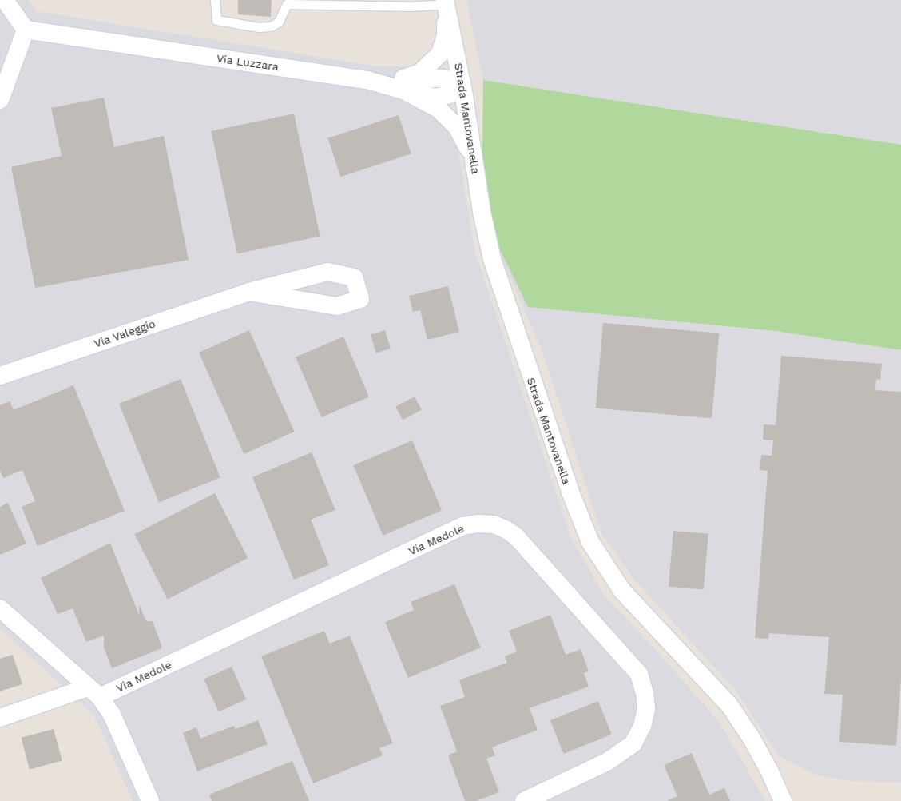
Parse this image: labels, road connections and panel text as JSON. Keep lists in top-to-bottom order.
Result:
{
  "streets": {
    "street": [
      "Via Luzzara",
      "Strada Mantovanella",
      "Via Valeggio",
      "Via Medole"
    ]
  },
  "crossings": [
    ["Via Luzzara", "Strada Mantovanella"]
  ]
}
